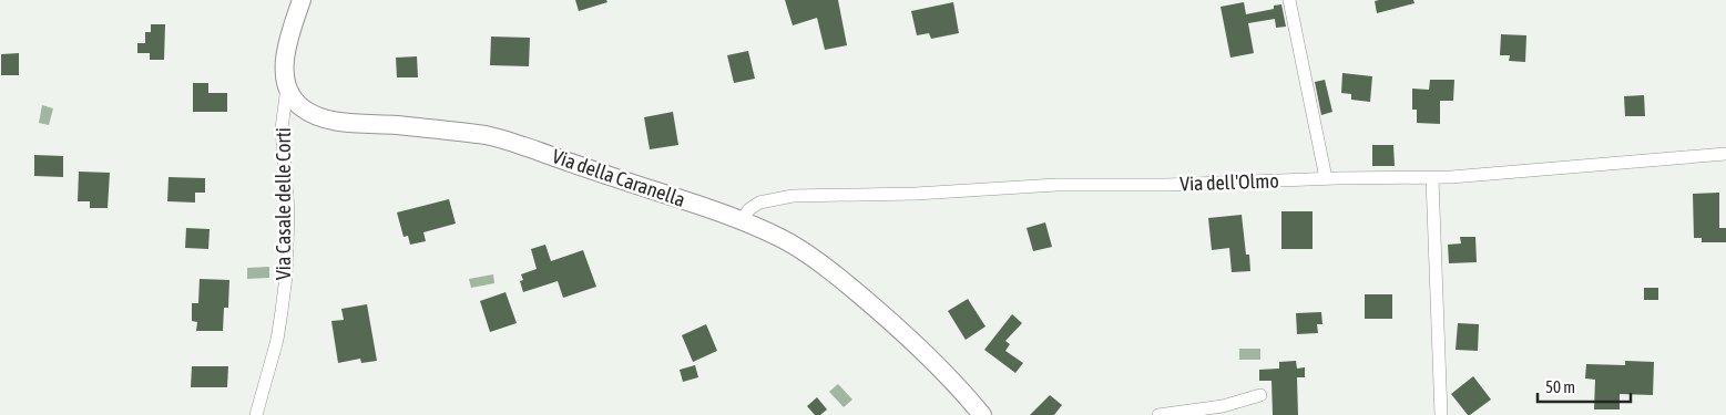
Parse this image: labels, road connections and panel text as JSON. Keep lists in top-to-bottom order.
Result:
{
  "streets": {
    "main road": ["Via della Caranella"],
    "street": ["Via dell'Olmo", "Via Casale delle Corti"]
  },
  "crossings": [
    ["Via della Caranella", "Via dell'Olmo"],
    ["Via della Caranella", "Via Casale delle Corti"]
  ],
  "scale_bar": "50 m"
}
